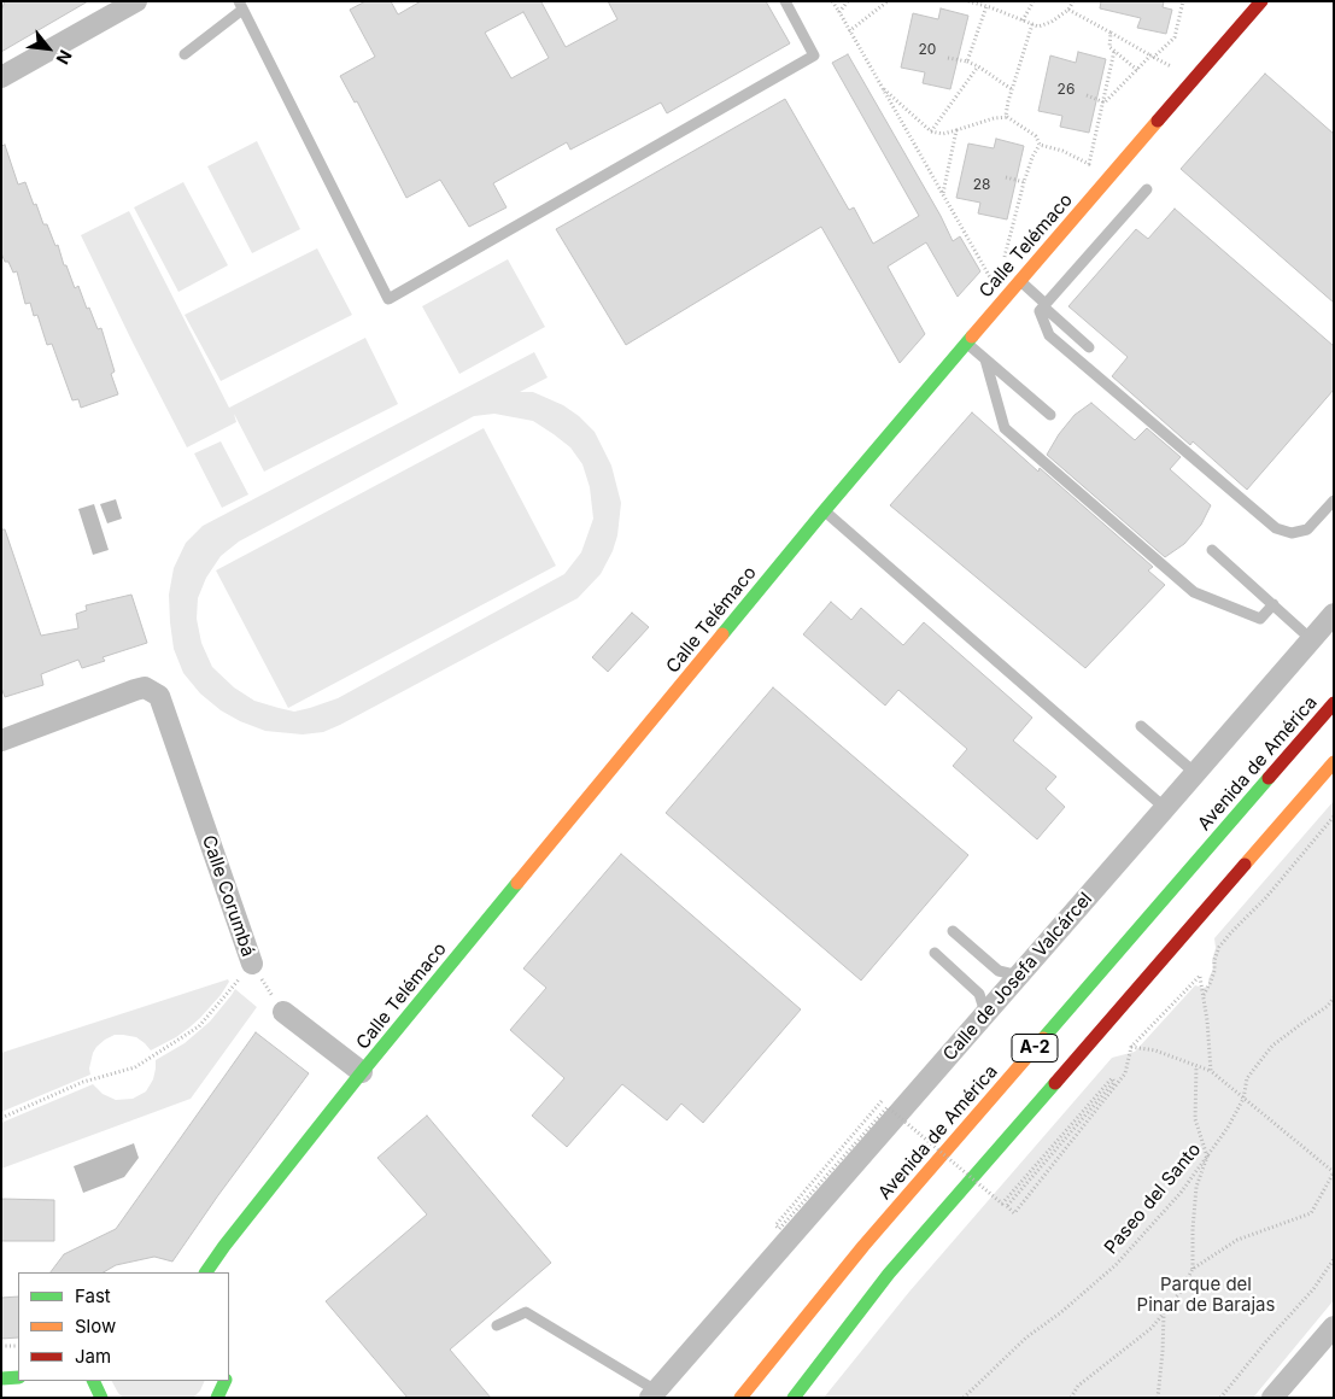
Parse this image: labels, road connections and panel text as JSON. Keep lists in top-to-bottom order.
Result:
{
  "streets": {
    "main road": ["Calle Telémaco", "Avenida de América", "A-2"],
    "street": ["Calle Corumbá", "Calle de Josefa Valcárcel"],
    "path": ["Paseo del Santo"]
  },
  "parks": ["Parque del Pinar de Barajas"],
  "house_numbers": ["20", "26", "28"],
  "legend": ["Fast", "Slow", "Jam"],
  "north": "bottom right"
}
